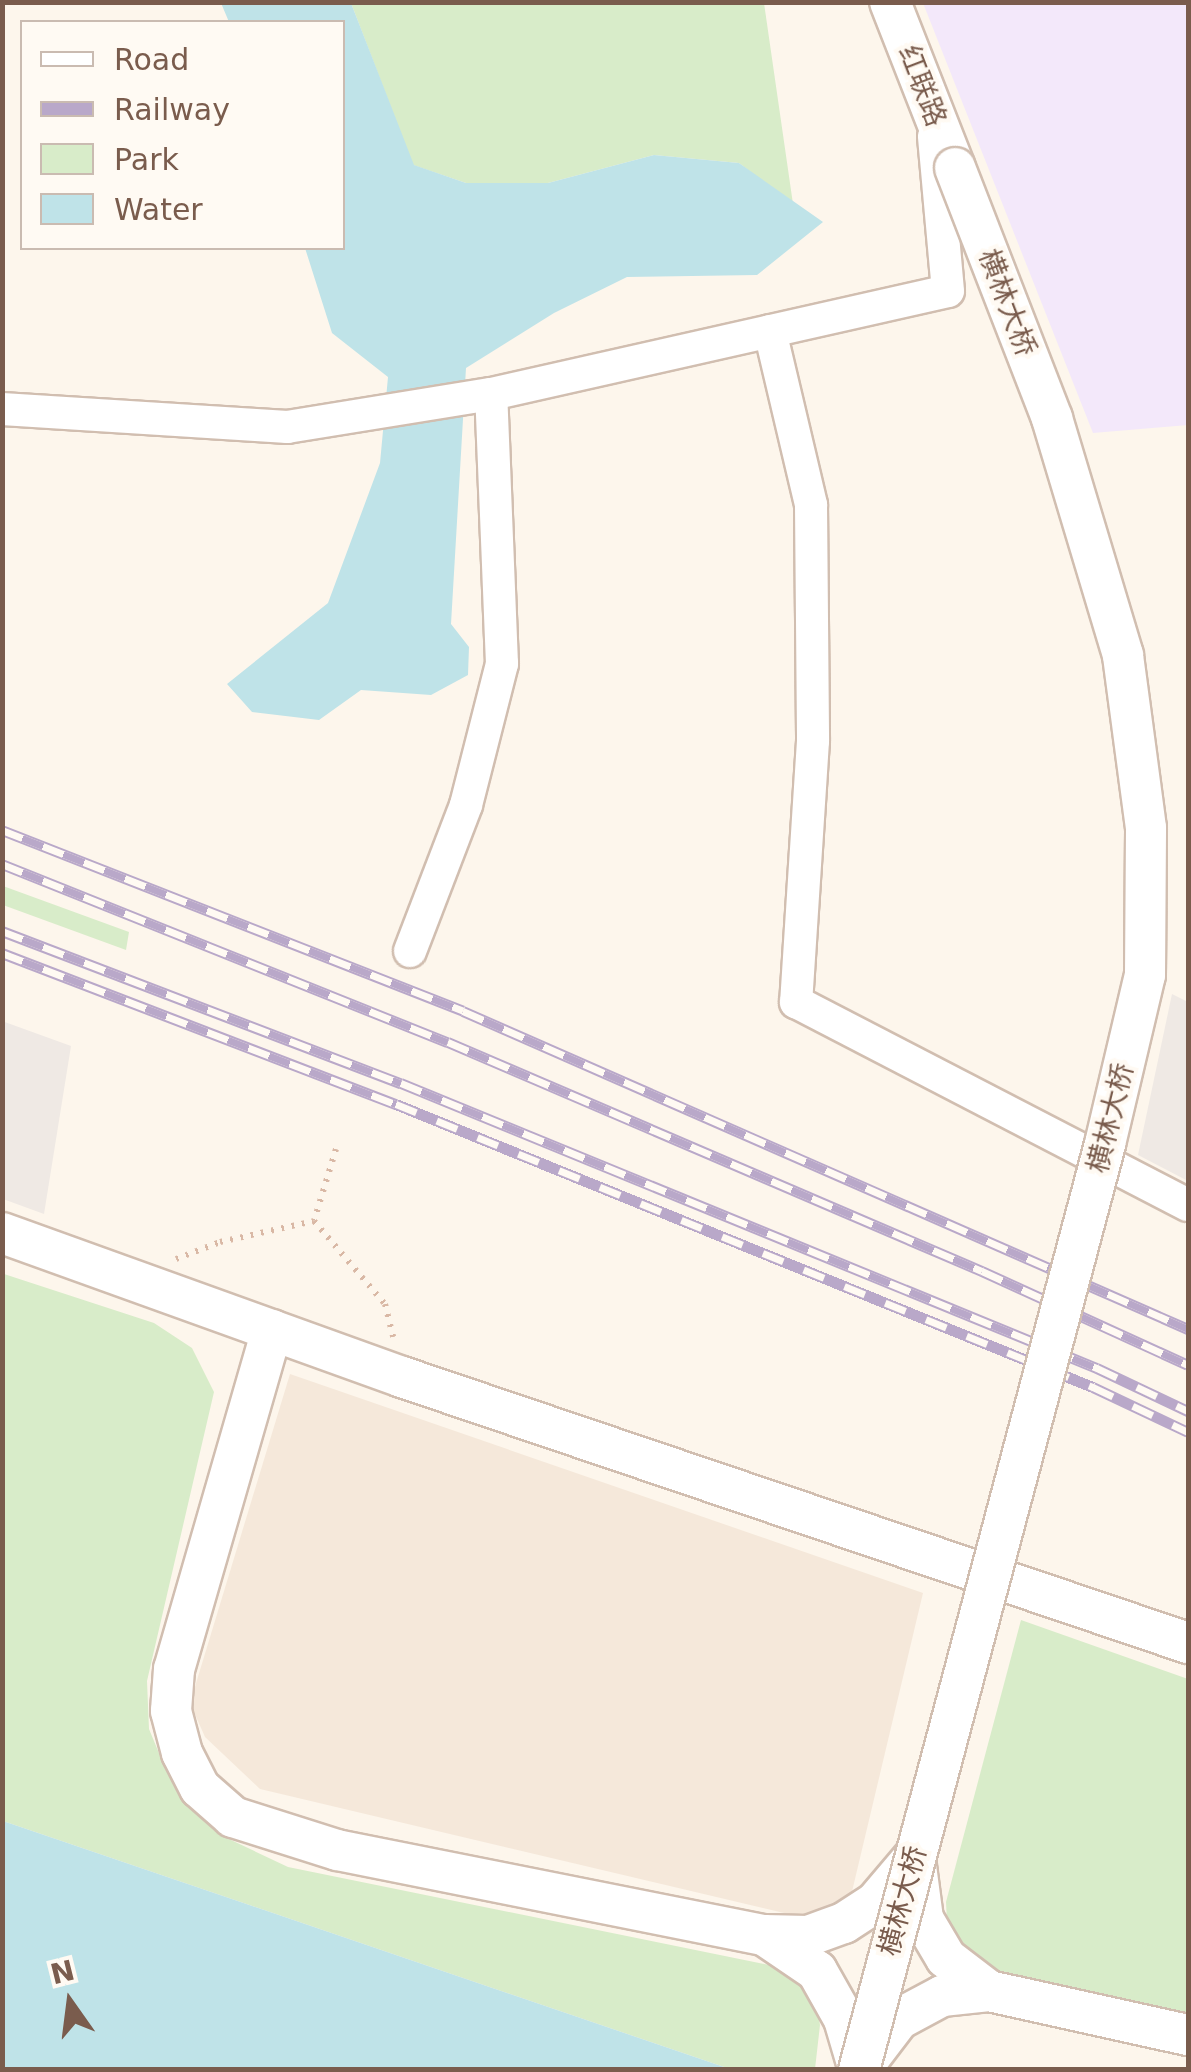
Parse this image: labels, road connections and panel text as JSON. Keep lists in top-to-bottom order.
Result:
{
  "streets": {
    "street": ["红联路", "横林大桥"]
  },
  "crossings": [
    ["红联路", "横林大桥"]
  ],
  "legend": [
    "Road",
    "Railway",
    "Park",
    "Water"
  ],
  "north": "top"
}
